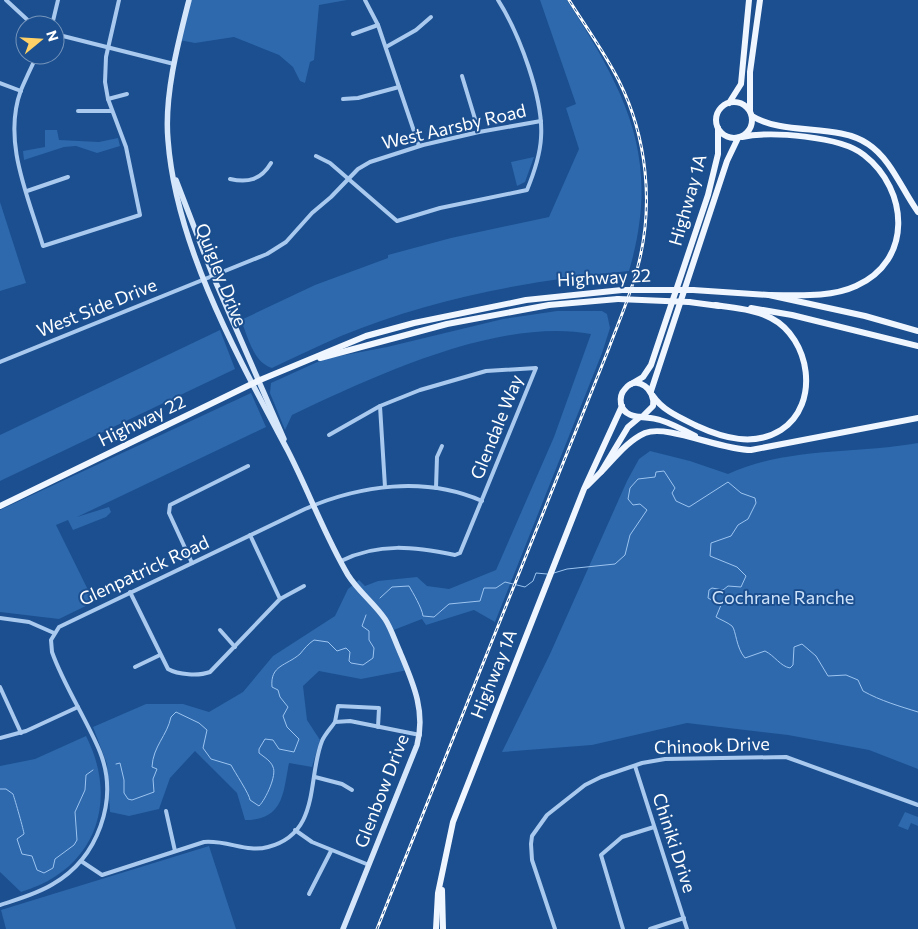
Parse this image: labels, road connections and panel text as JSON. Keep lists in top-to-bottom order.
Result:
{
  "streets": {
    "main road": ["Highway 1A", "Highway 22"],
    "street": [
      "West Aarsby Road",
      "Quigley Drive",
      "West Side Drive",
      "Glendale Way",
      "Glenpatrick Road",
      "Chinook Drive",
      "Glenbow Drive",
      "Chiniki Drive"
    ]
  },
  "crossings": [
    ["West Aarsby Road", "Quigley Drive"],
    ["West Aarsby Road", "West Side Drive"],
    ["Quigley Drive", "Highway 22"],
    ["Quigley Drive", "West Side Drive"],
    ["Quigley Drive", "Glenbow Drive"],
    ["Highway 22", "Glenbow Drive"],
    ["Glendale Way", "Glenpatrick Road"],
    ["Glendale Way", "Glenbow Drive"],
    ["Glenpatrick Road", "Glenbow Drive"],
    ["Chinook Drive", "Chiniki Drive"]
  ],
  "parks": ["Cochrane Ranche"],
  "north": "right"
}
